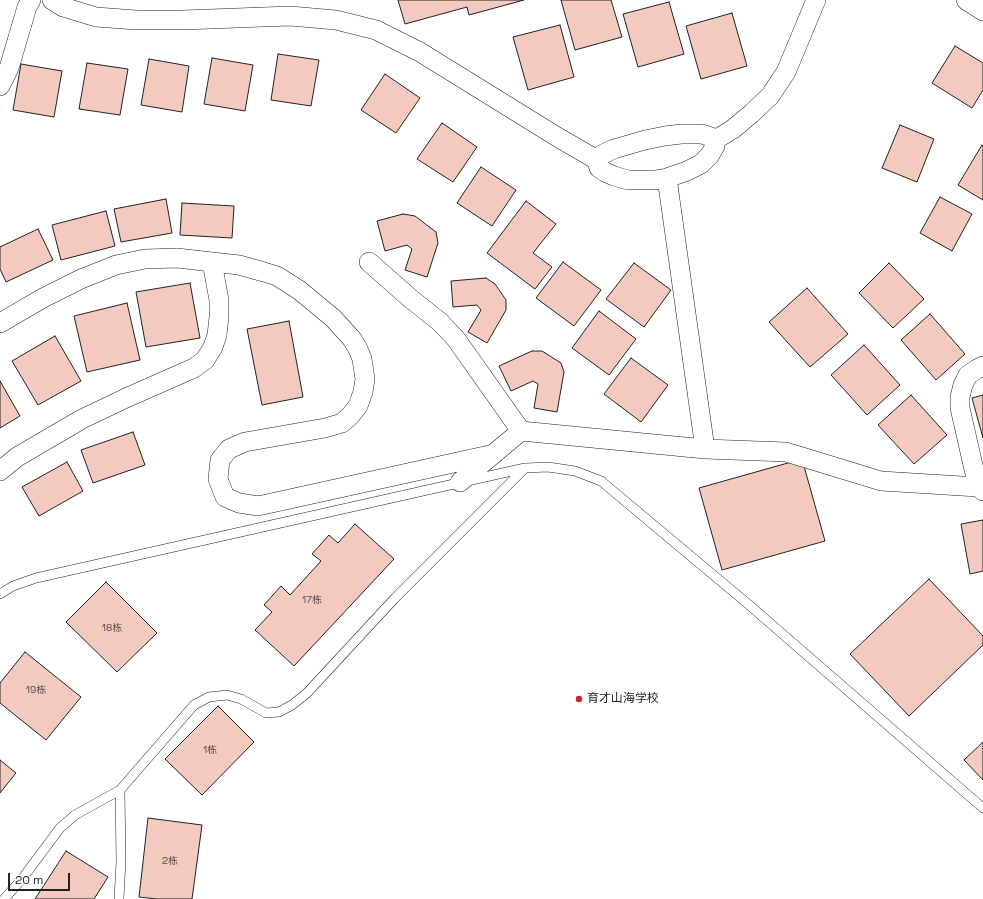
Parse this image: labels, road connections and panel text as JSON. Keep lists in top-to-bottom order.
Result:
{
  "places": ["育才山海学校"],
  "house_numbers": [
    "17栋",
    "18栋",
    "19栋",
    "1栋",
    "2栋"
  ],
  "scale_bar": "20 m"
}
